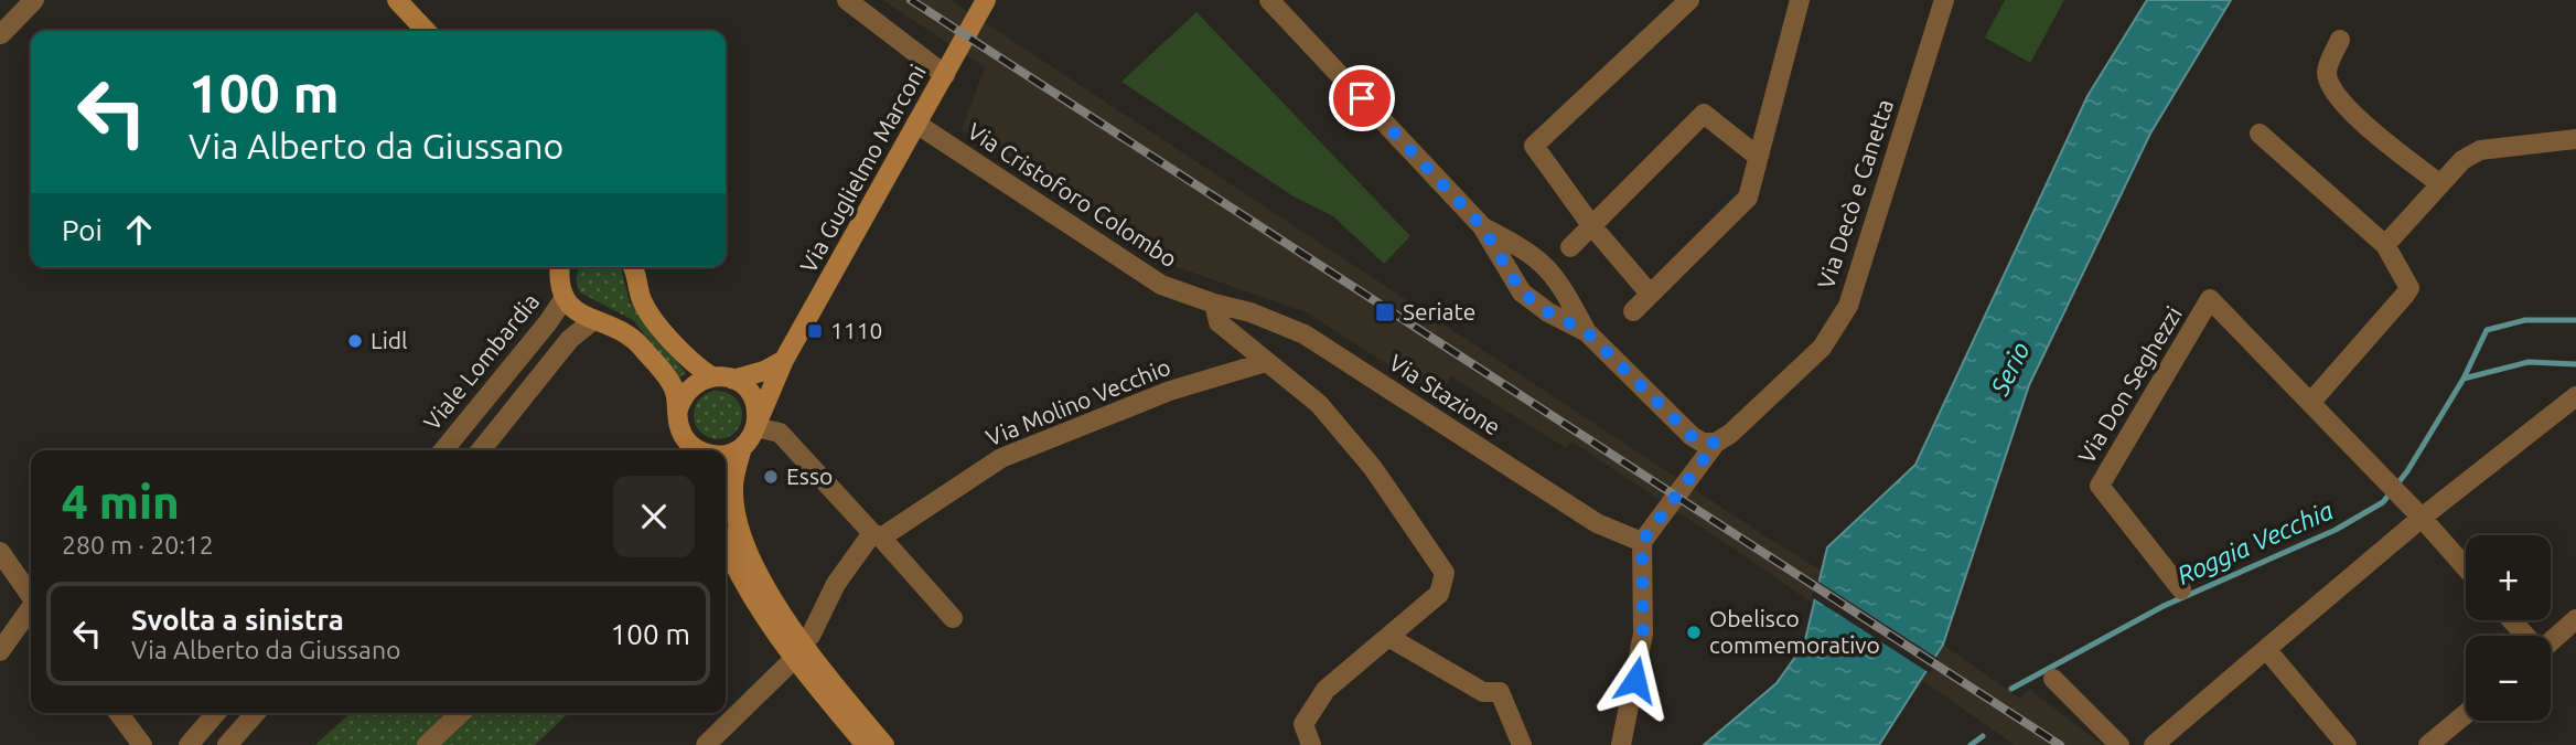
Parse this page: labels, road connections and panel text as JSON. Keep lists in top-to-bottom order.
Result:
{
  "streets": {
    "main road": ["Via Guglielmo Marconi"],
    "street": [
      "Via Decò e Canetta",
      "Via Cristoforo Colombo",
      "Viale Lombardia",
      "Via Don Seghezzi",
      "Via Stazione",
      "Via Molino Vecchio"
    ]
  },
  "crossings": [
    ["Via Guglielmo Marconi", "Via Cristoforo Colombo"],
    ["Via Decò e Canetta", "Via Stazione"],
    ["Via Cristoforo Colombo", "Via Stazione"]
  ],
  "water": ["Serio", "Roggia Vecchia"],
  "places": {
    "transit": ["Seriate", "1110"],
    "other": ["Lidl", "Esso", "Obelisco commemorativo"]
  },
  "page": {
    "turn": ["100 m", "Via Alberto da Giussano"],
    "then": "Poi",
    "heading": ["4 min", "280 m · 20:12"],
    "map_buttons": ["+", "−"],
    "list": [
      {
        "name": "Svolta a sinistra",
        "note": "Via Alberto da Giussano",
        "value": "100 m"
      }
    ]
  }
}
